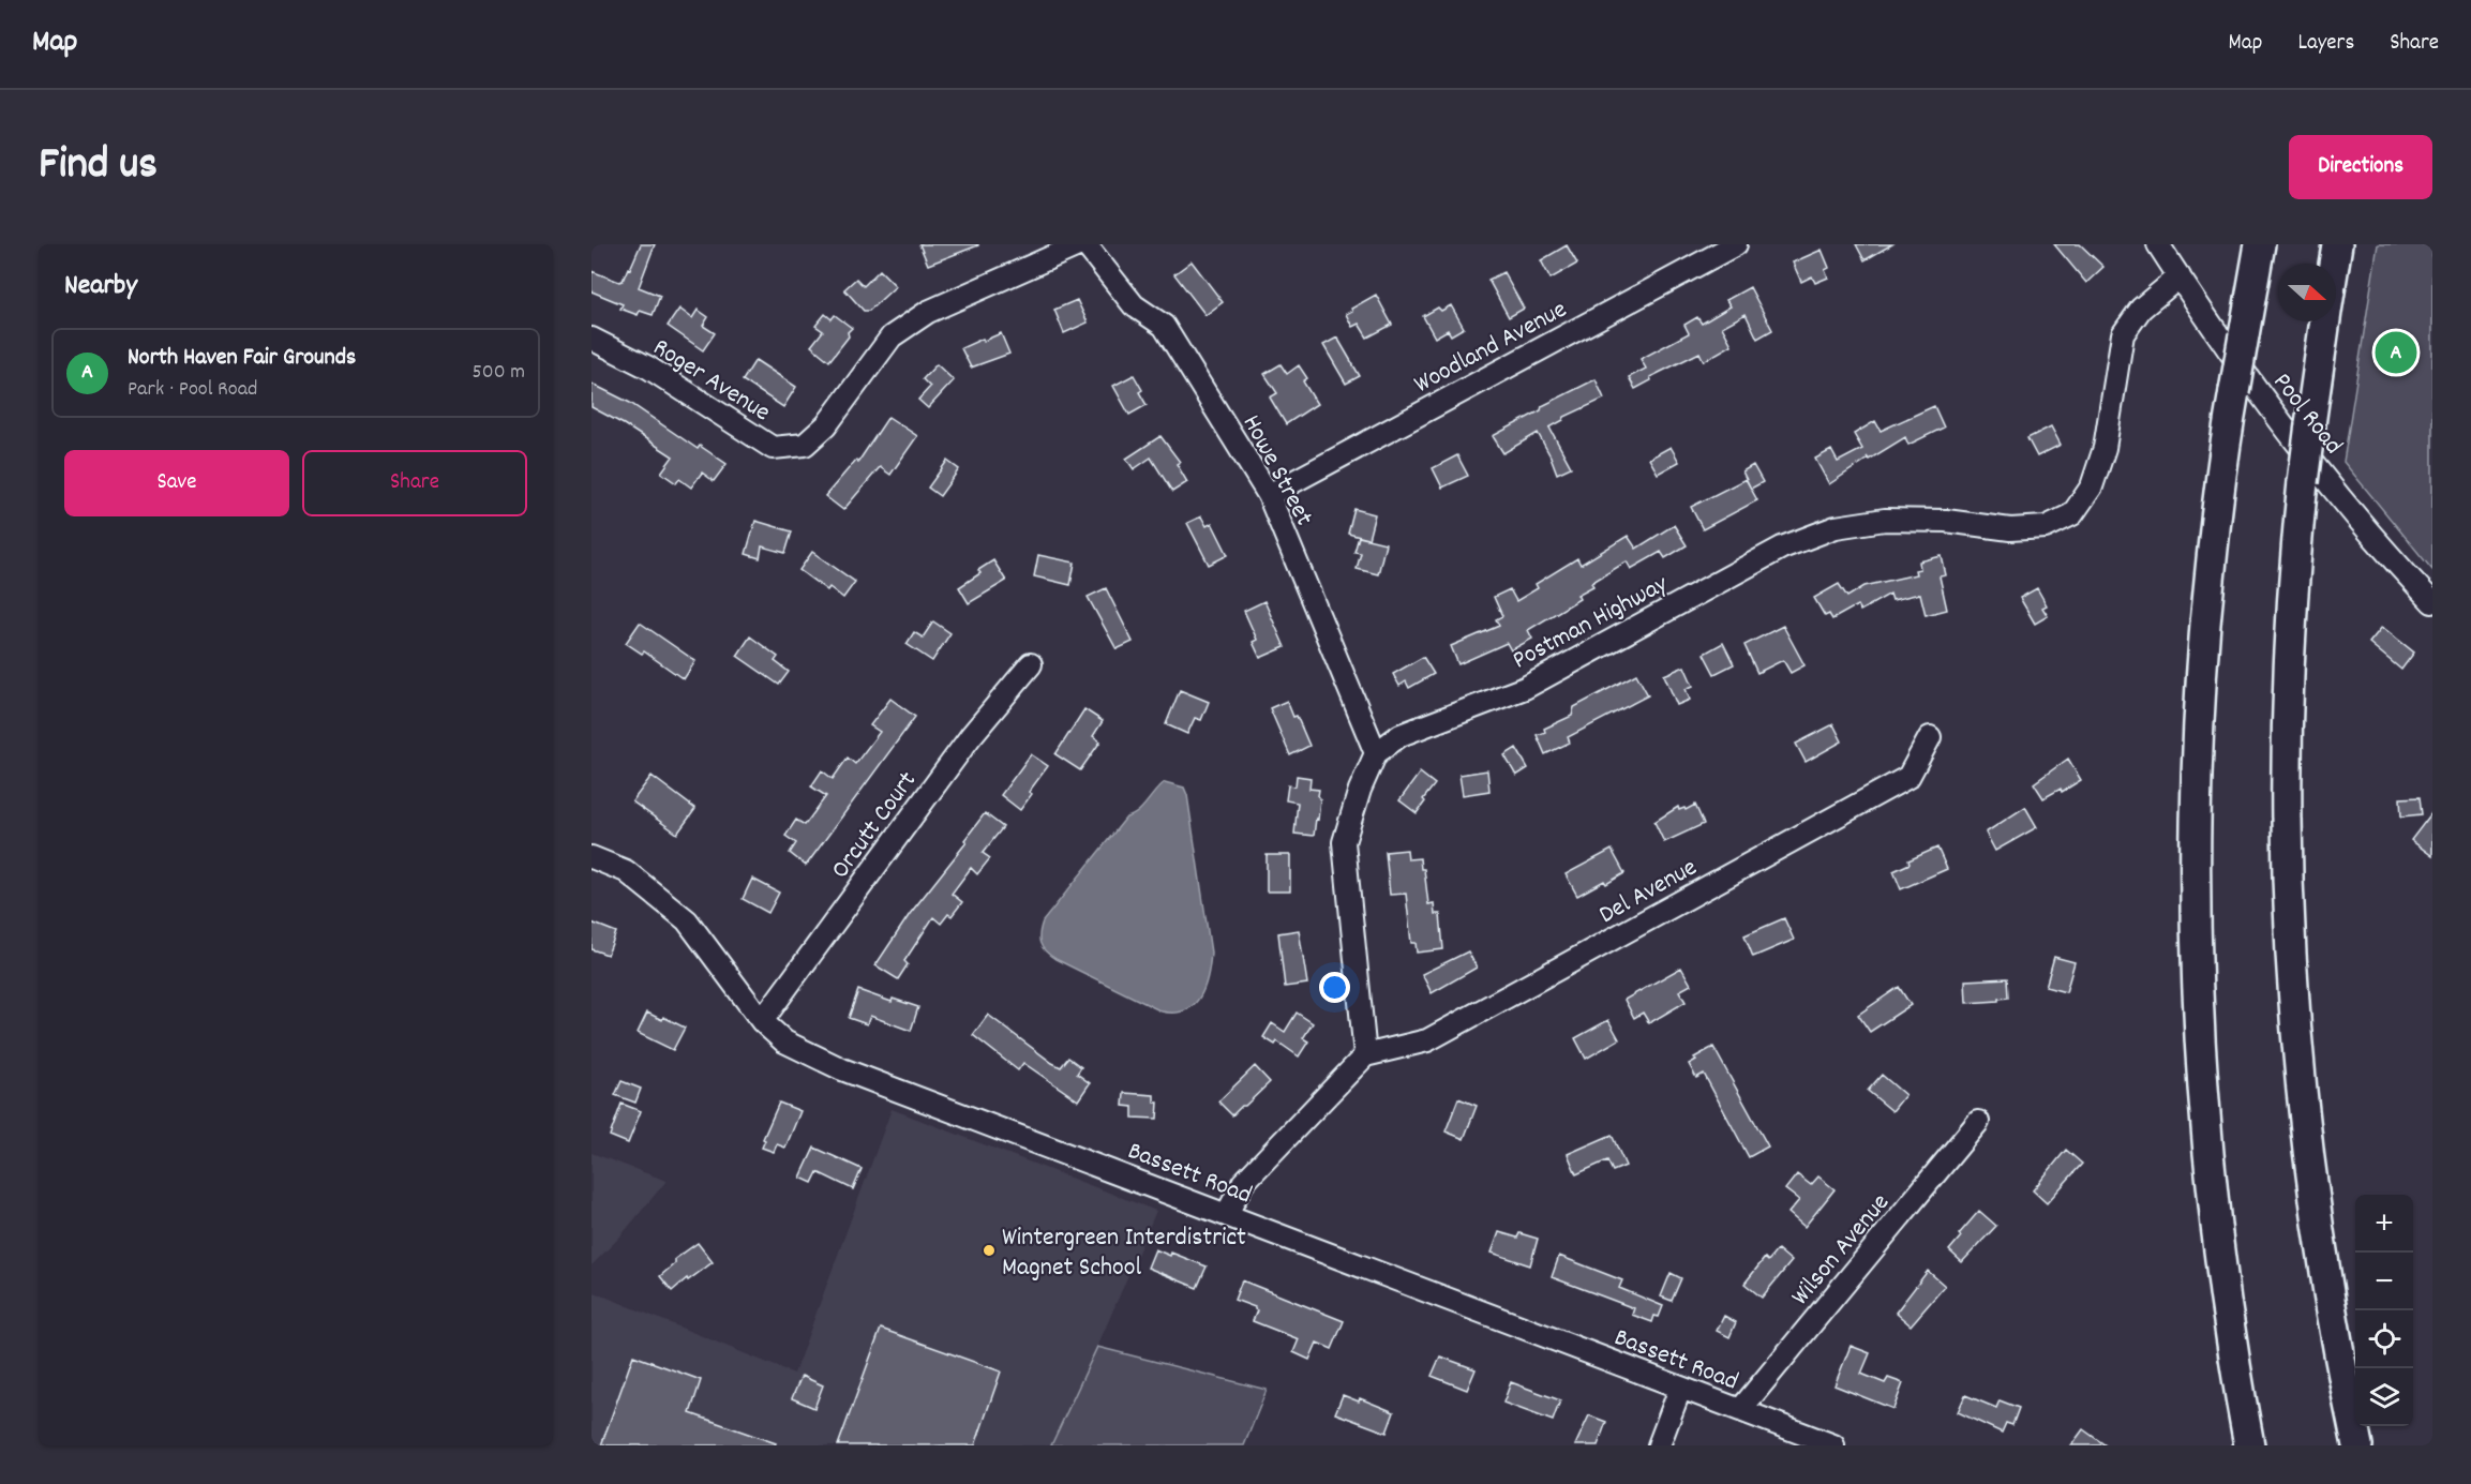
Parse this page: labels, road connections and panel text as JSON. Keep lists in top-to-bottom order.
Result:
{
  "streets": {
    "street": [
      "Woodland Avenue",
      "Roger Avenue",
      "Pool Road",
      "Howe Street",
      "Postman Highway",
      "Orcutt Court",
      "Del Avenue",
      "Bassett Road",
      "Wilson Avenue"
    ]
  },
  "crossings": [
    ["Woodland Avenue", "Howe Street"],
    ["Pool Road", "Postman Highway"],
    ["Howe Street", "Postman Highway"],
    ["Orcutt Court", "Bassett Road"],
    ["Bassett Road", "Wilson Avenue"]
  ],
  "places": ["Wintergreen Interdistrict Magnet School"],
  "north": "right",
  "page": {
    "header": "Map",
    "nav": ["Map", "Layers", "Share"],
    "title": "Find us",
    "buttons": [
      "Directions",
      ["Save", "Share"]
    ],
    "heading": "Nearby",
    "list": [
      {
        "mark": "A",
        "name": "North Haven Fair Grounds",
        "note": "Park · Pool Road",
        "value": "500 m"
      }
    ],
    "pins": "A",
    "map_buttons": ["+", "−"]
  }
}
